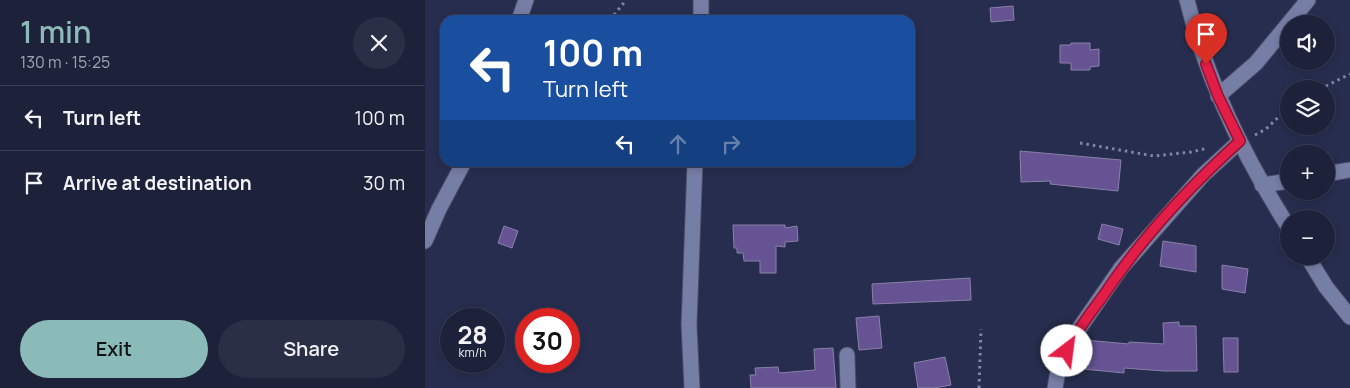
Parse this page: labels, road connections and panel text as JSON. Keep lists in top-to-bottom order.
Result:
{
  "page": {
    "heading": ["1 min", "130 m · 15:25"],
    "map_buttons": ["+", "−"],
    "turn": ["100 m", "Turn left"],
    "list": [
      {
        "name": "Turn left",
        "value": "100 m"
      },
      {
        "name": "Arrive at destination",
        "value": "30 m"
      }
    ],
    "speed": "28 km/h",
    "limit": "30",
    "buttons": ["Exit", "Share"]
  }
}
